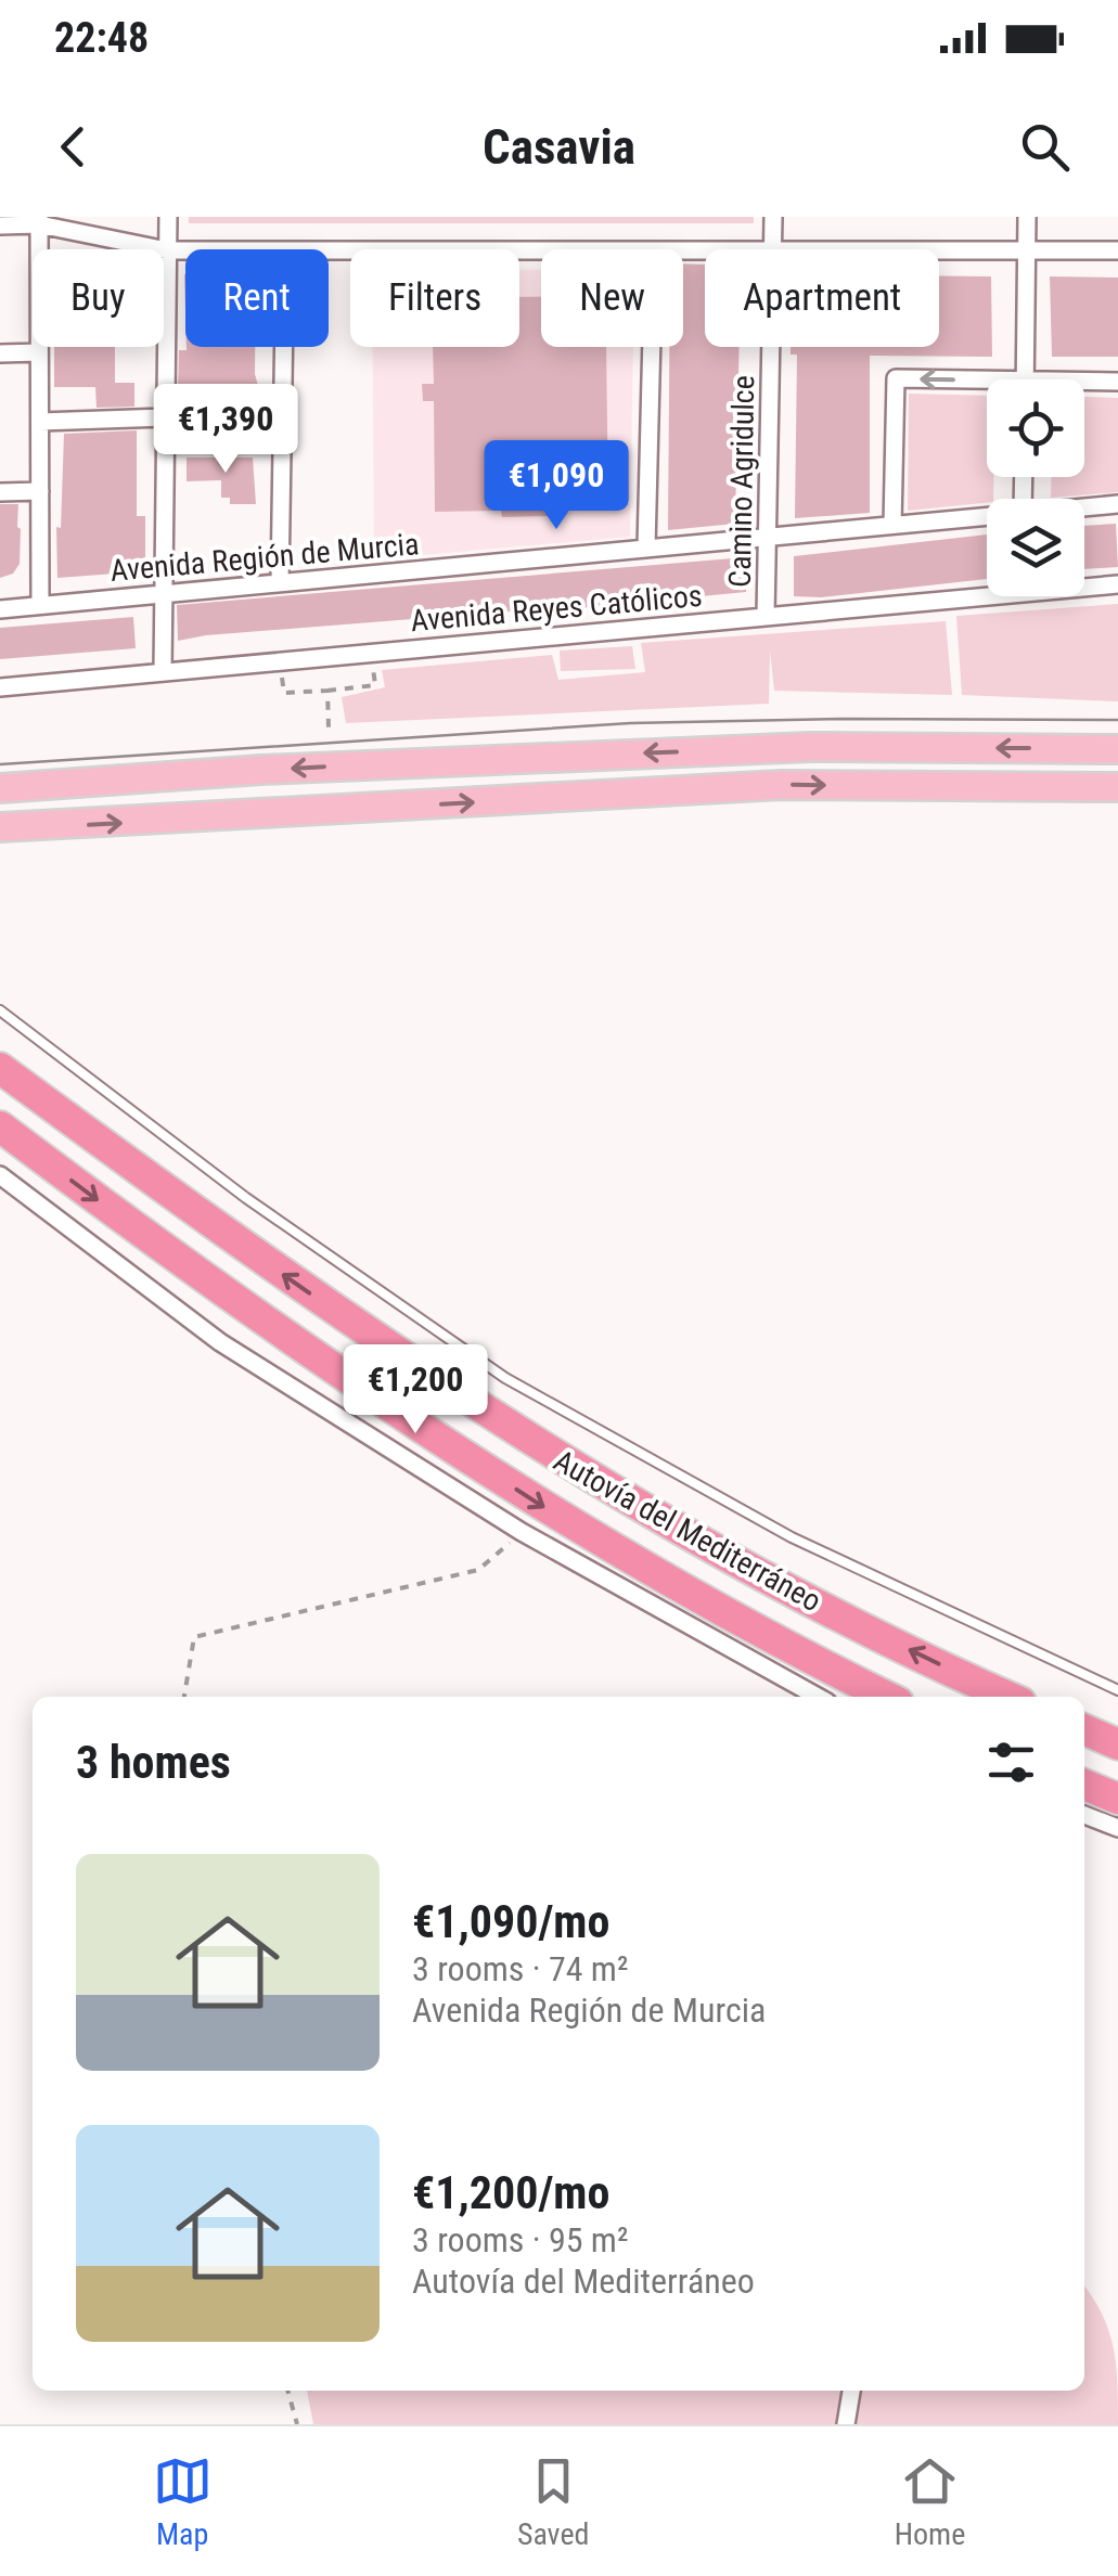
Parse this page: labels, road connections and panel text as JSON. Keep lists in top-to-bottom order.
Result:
{
  "streets": {
    "highway": ["Autovía del Mediterráneo"],
    "street": ["Camino Agridulce", "Avenida Región de Murcia", "Avenida Reyes Católicos"]
  },
  "crossings": [
    ["Camino Agridulce", "Avenida Región de Murcia"],
    ["Camino Agridulce", "Avenida Reyes Católicos"]
  ],
  "page": {
    "status": "22:48",
    "header": "Casavia",
    "chip": [
      "Buy",
      "Rent",
      "Filters",
      "New",
      "Apartment"
    ],
    "price": ["€1,390", "€1,090", "€1,200"],
    "heading": "3 homes",
    "list": [
      {
        "name": "€1,090/mo",
        "note": "3 rooms · 74 m² · Avenida Región de Murcia"
      },
      {
        "name": "€1,200/mo",
        "note": "3 rooms · 95 m² · Autovía del Mediterráneo"
      }
    ],
    "tabs": ["Map", "Saved", "Home"]
  }
}
